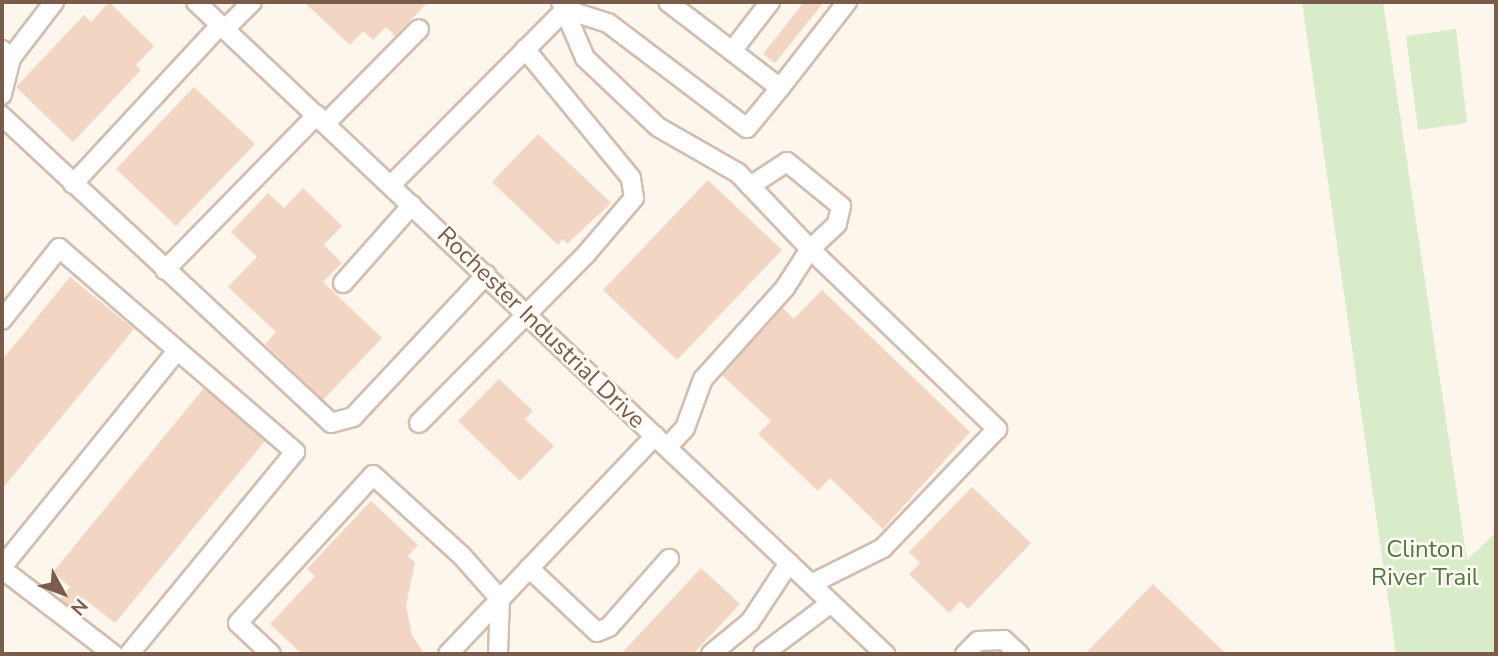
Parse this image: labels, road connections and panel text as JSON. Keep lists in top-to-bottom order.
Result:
{
  "streets": {
    "street": ["Rochester Industrial Drive"]
  },
  "parks": ["Clinton River Trail"],
  "north": "bottom right"
}
